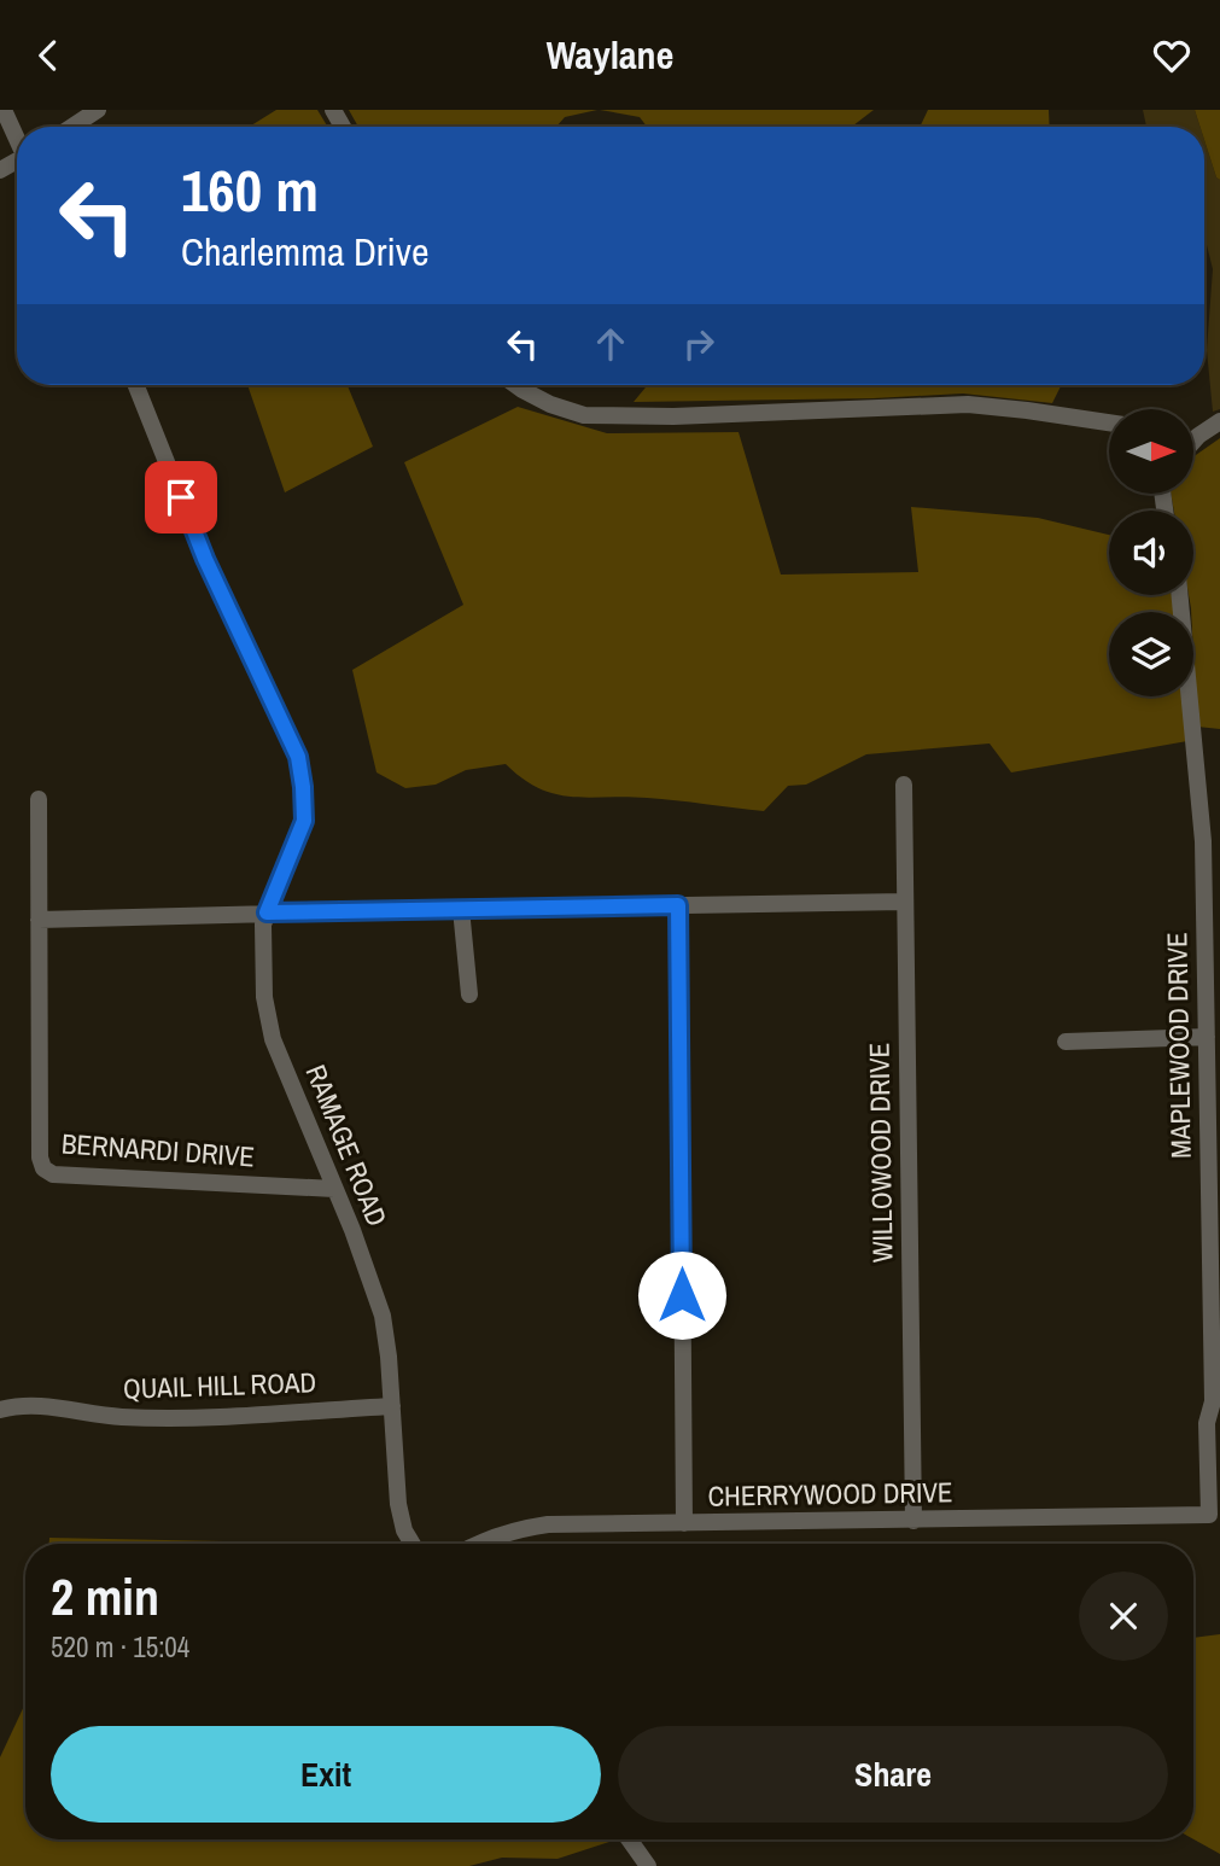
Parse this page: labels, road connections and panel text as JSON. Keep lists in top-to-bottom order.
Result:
{
  "streets": {
    "street": [
      "MAPLEWOOD DRIVE",
      "RAMAGE ROAD",
      "BERNARDI DRIVE",
      "WILLOWOOD DRIVE",
      "QUAIL HILL ROAD",
      "CHERRYWOOD DRIVE"
    ]
  },
  "crossings": [
    ["MAPLEWOOD DRIVE", "CHERRYWOOD DRIVE"],
    ["RAMAGE ROAD", "BERNARDI DRIVE"],
    ["RAMAGE ROAD", "QUAIL HILL ROAD"],
    ["WILLOWOOD DRIVE", "CHERRYWOOD DRIVE"]
  ],
  "north": "right",
  "page": {
    "header": "Waylane",
    "turn": ["160 m", "Charlemma Drive"],
    "heading": ["2 min", "520 m · 15:04"],
    "buttons": ["Exit", "Share"]
  }
}
